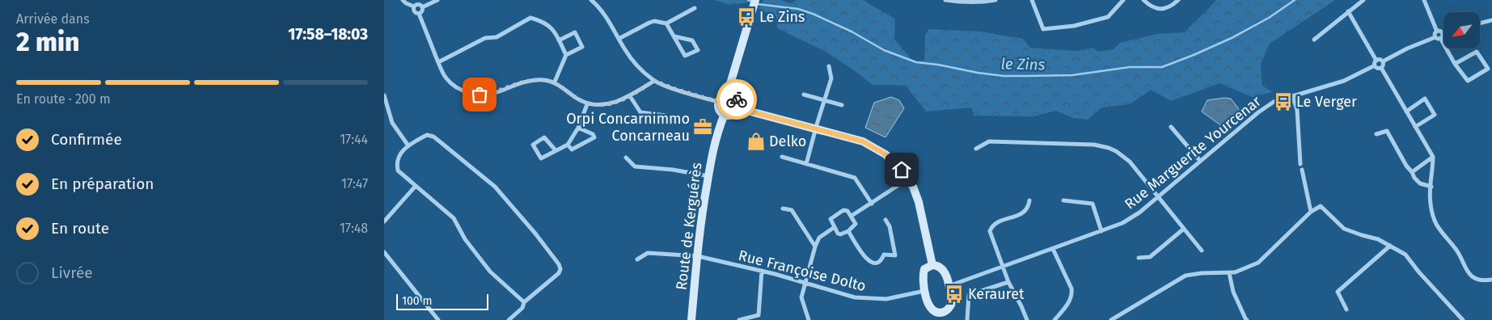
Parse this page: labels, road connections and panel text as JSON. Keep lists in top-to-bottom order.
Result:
{
  "streets": {
    "street": ["Rue Marguerite Yourcenar", "Route de Kerguérès", "Rue Françoise Dolto"]
  },
  "crossings": [
    ["Route de Kerguérès", "Rue Françoise Dolto"]
  ],
  "water": ["le Zins"],
  "places": {
    "bus stop": ["Le Zins", "Le Verger", "Kerauret"],
    "office": ["Orpi Concarnimmo Concarneau"],
    "shop": ["Delko"]
  },
  "scale_bar": "100 m",
  "north": "bottom left",
  "page": {
    "heading": ["2 min", "Arrivée dans", "17:58–18:03"],
    "bar": "En route · 200 m",
    "list": [
      ["Confirmée", "17:44"],
      ["En préparation", "17:47"],
      ["En route", "17:48"],
      "Livrée"
    ],
    "scale": "100 m"
  }
}
